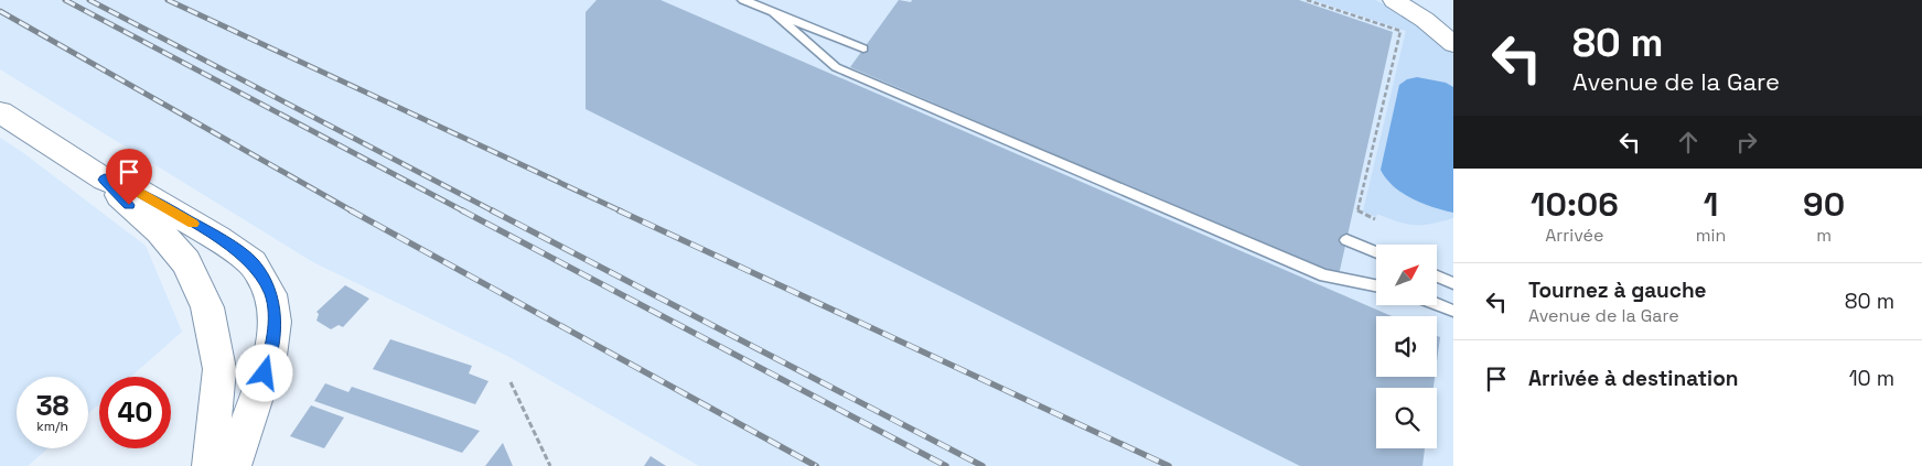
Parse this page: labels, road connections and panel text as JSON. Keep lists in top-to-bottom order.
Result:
{
  "north": "top right",
  "page": {
    "turn": ["80 m", "Avenue de la Gare"],
    "eta": [
      "10:06",
      "Arrivée",
      "1",
      "min",
      "90",
      "m"
    ],
    "list": [
      {
        "name": "Tournez à gauche",
        "note": "Avenue de la Gare",
        "value": "80 m"
      },
      {
        "name": "Arrivée à destination",
        "value": "10 m"
      }
    ],
    "speed": "38 km/h",
    "limit": "40"
  }
}
